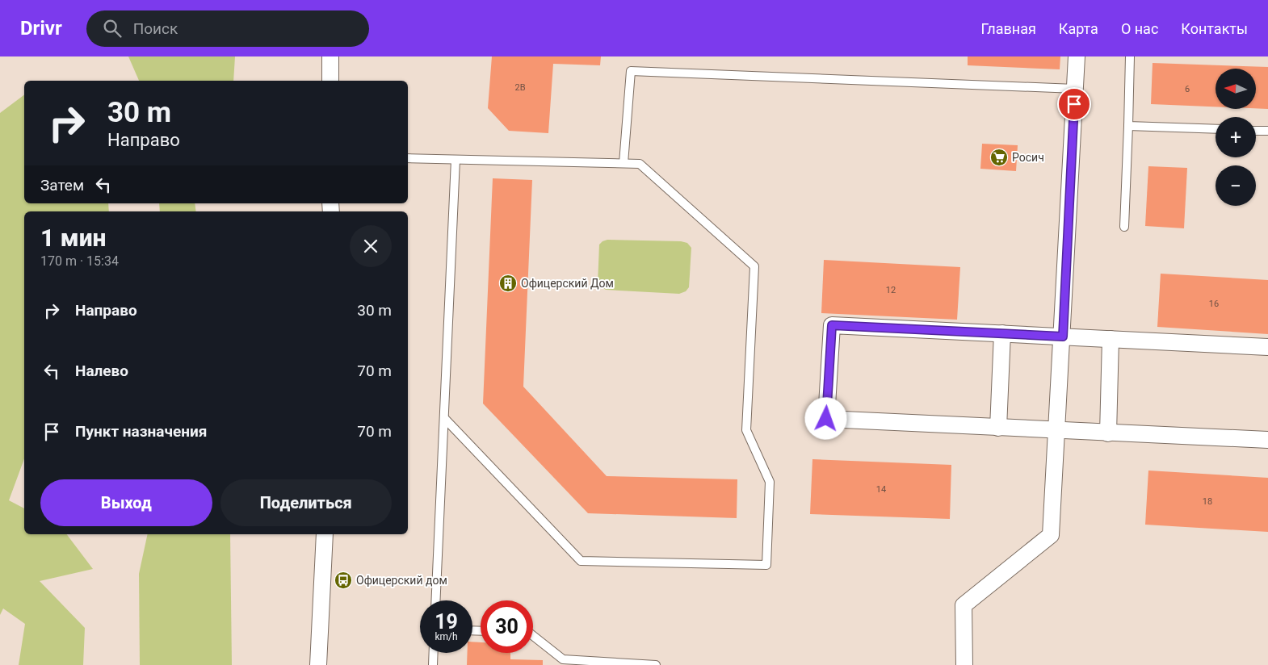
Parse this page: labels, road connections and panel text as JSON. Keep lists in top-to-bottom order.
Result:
{
  "places": {
    "supermarket": ["Росич"],
    "building": ["Офицерский Дом"],
    "bus stop": ["Офицерский дом"]
  },
  "house_numbers": [
    "2В",
    "6",
    "12",
    "16",
    "14",
    "18"
  ],
  "north": "left",
  "page": {
    "header": "Drivr",
    "search": "Поиск",
    "nav": [
      "Главная",
      "Карта",
      "О нас",
      "Контакты"
    ],
    "map_buttons": ["+", "−"],
    "turn": ["30 m", "Направо"],
    "then": "Затем",
    "heading": ["1 мин", "170 m · 15:34"],
    "list": [
      {
        "name": "Направо",
        "value": "30 m"
      },
      {
        "name": "Налево",
        "value": "70 m"
      },
      {
        "name": "Пункт назначения",
        "value": "70 m"
      }
    ],
    "buttons": ["Выход", "Поделиться"],
    "speed": "19 km/h",
    "limit": "30"
  }
}
